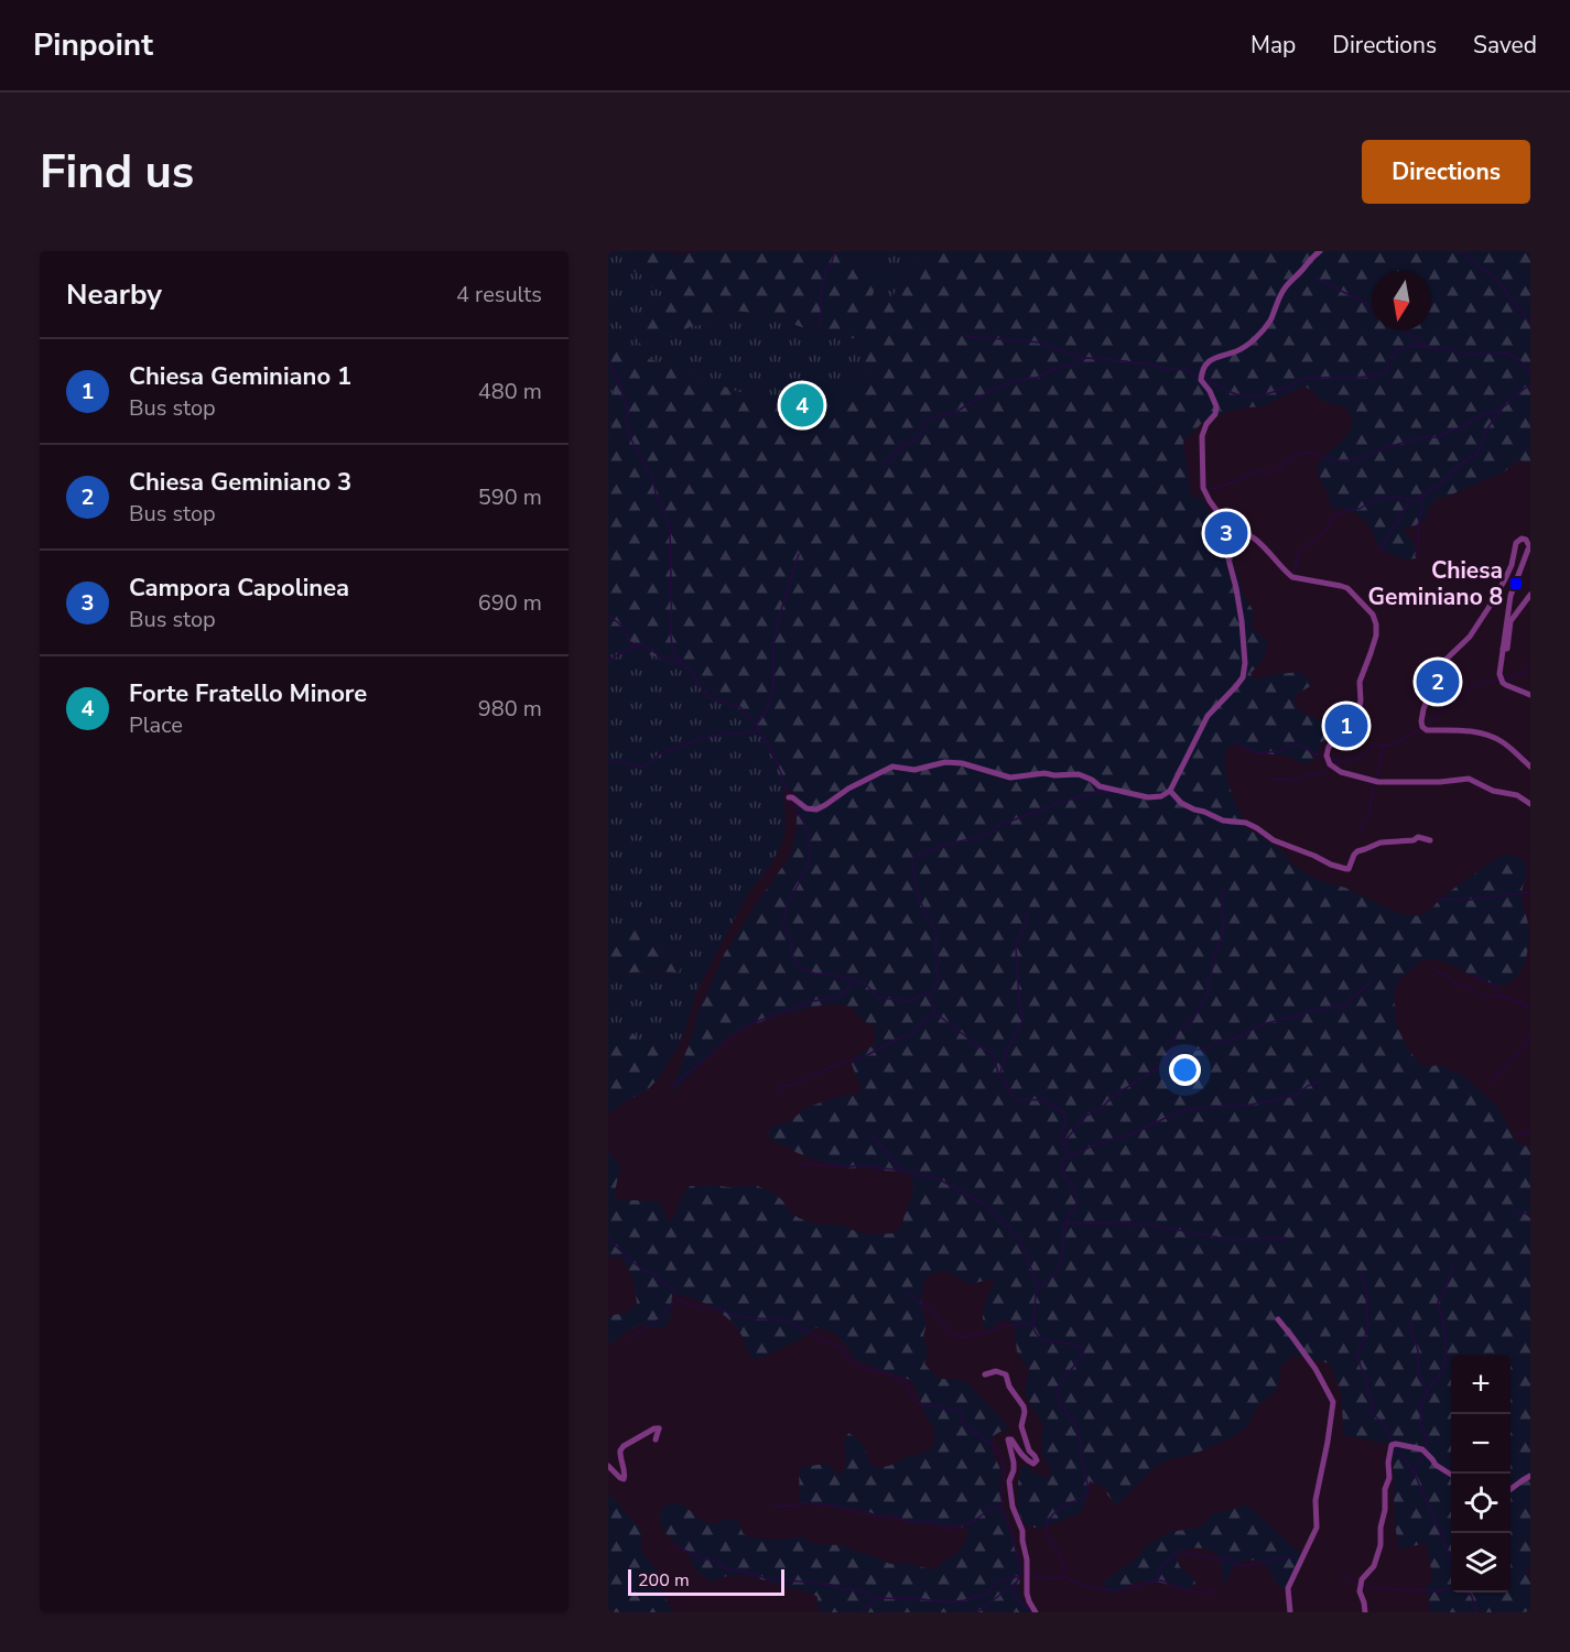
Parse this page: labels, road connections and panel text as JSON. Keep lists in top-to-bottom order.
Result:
{
  "places": {
    "transit": ["Chiesa Geminiano 8"]
  },
  "scale_bar": "200 m",
  "north": "bottom",
  "page": {
    "header": "Pinpoint",
    "nav": ["Map", "Directions", "Saved"],
    "buttons": "Directions",
    "title": "Find us",
    "heading": ["Nearby", "4 results"],
    "list": [
      {
        "mark": "1",
        "name": "Chiesa Geminiano 1",
        "note": "Bus stop",
        "value": "480 m"
      },
      {
        "mark": "2",
        "name": "Chiesa Geminiano 3",
        "note": "Bus stop",
        "value": "590 m"
      },
      {
        "mark": "3",
        "name": "Campora Capolinea",
        "note": "Bus stop",
        "value": "690 m"
      },
      {
        "mark": "4",
        "name": "Forte Fratello Minore",
        "note": "Place",
        "value": "980 m"
      }
    ],
    "pins": [
      "4",
      "3",
      "2",
      "1"
    ],
    "map_buttons": ["+", "−"],
    "scale": "200 m"
  }
}
